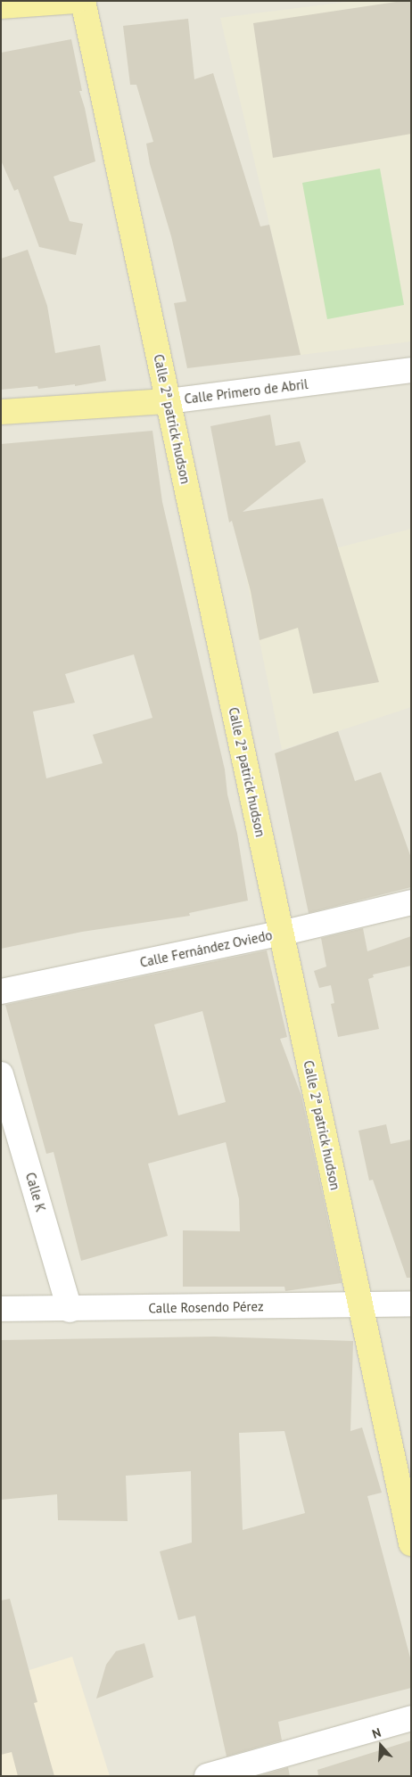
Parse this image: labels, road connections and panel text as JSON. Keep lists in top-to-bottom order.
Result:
{
  "streets": {
    "main road": ["Calle Primero de Abril", "Calle 2ª patrick hudson"],
    "street": ["Calle Fernández Oviedo", "Calle K", "Calle Rosendo Pérez"]
  },
  "crossings": [
    ["Calle Primero de Abril", "Calle 2ª patrick hudson"],
    ["Calle 2ª patrick hudson", "Calle Fernández Oviedo"],
    ["Calle 2ª patrick hudson", "Calle Rosendo Pérez"],
    ["Calle K", "Calle Rosendo Pérez"]
  ],
  "north": "top"
}
